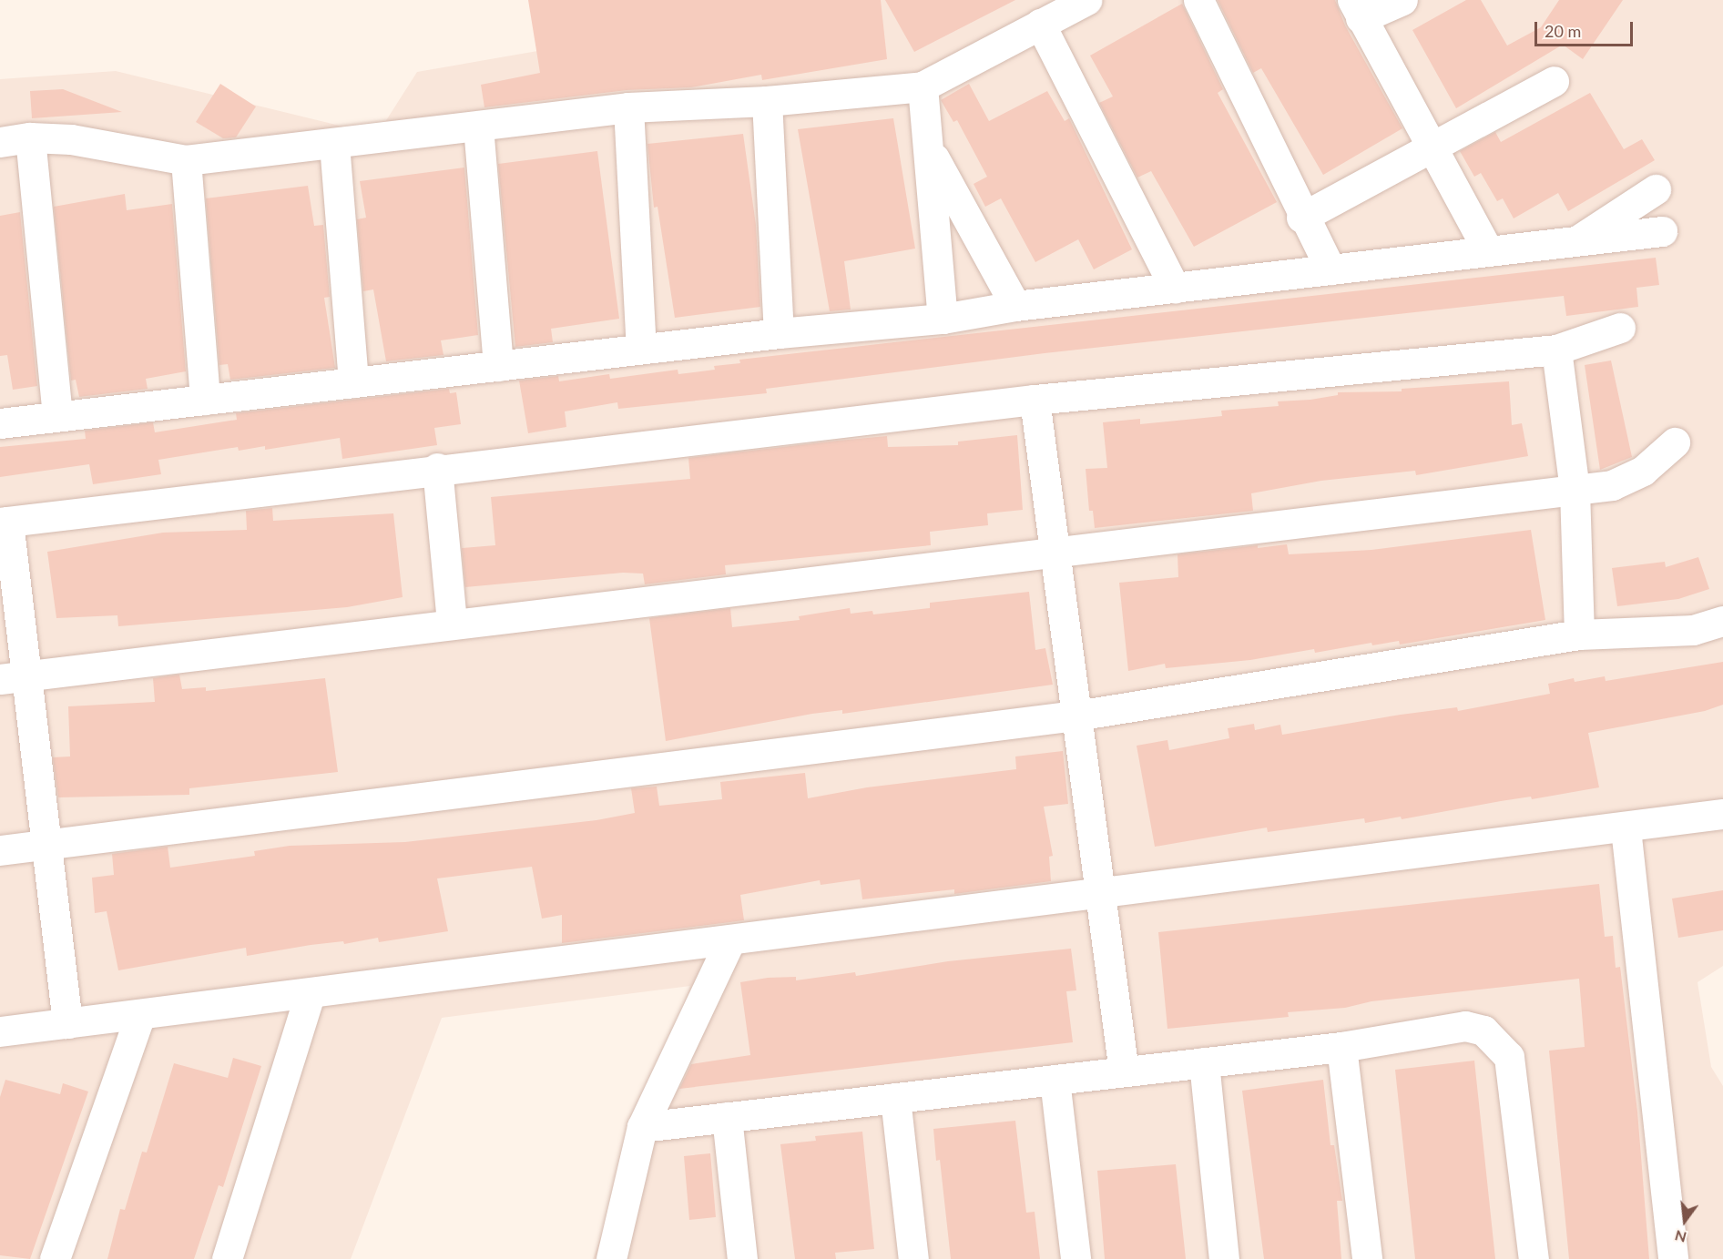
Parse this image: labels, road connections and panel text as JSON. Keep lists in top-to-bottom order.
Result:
{
  "scale_bar": "20 m",
  "north": "bottom"
}
